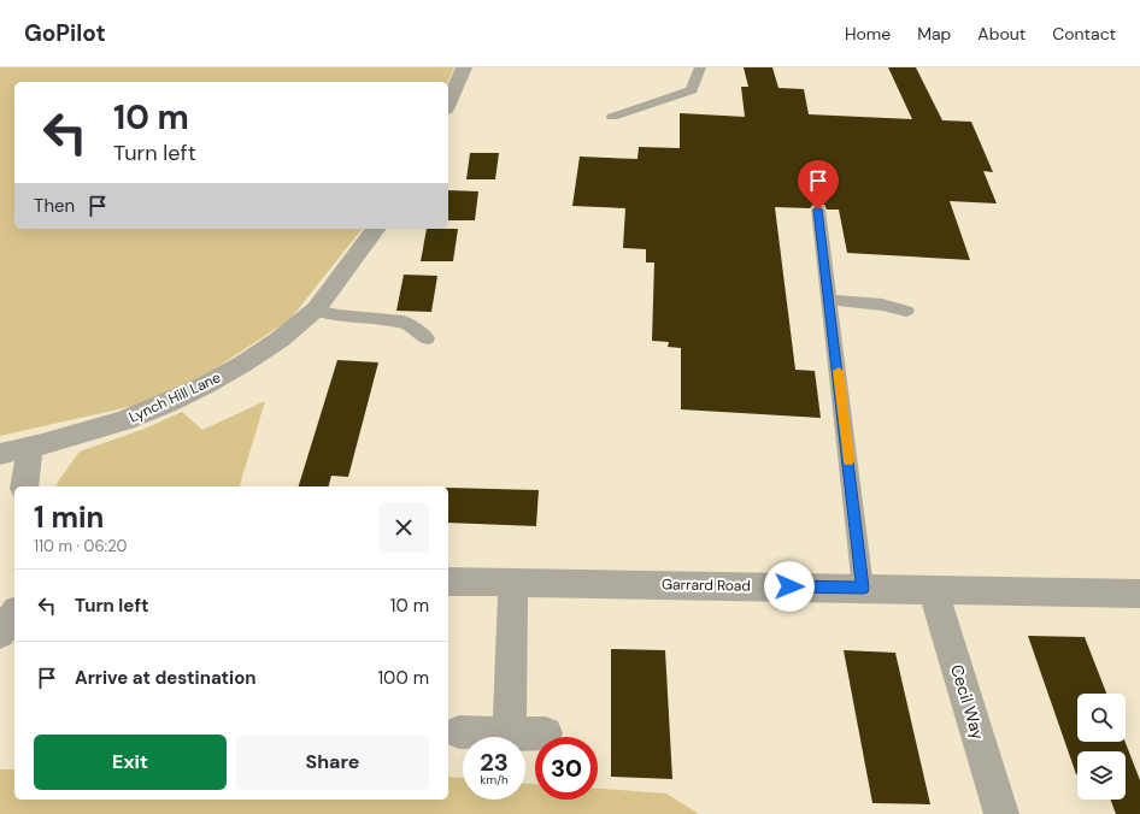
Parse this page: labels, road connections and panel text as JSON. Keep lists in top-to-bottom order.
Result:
{
  "streets": {
    "street": ["Lynch Hill Lane", "Garrard Road", "Cecil Way"]
  },
  "crossings": [
    ["Garrard Road", "Cecil Way"]
  ],
  "page": {
    "header": "GoPilot",
    "nav": [
      "Home",
      "Map",
      "About",
      "Contact"
    ],
    "turn": ["10 m", "Turn left"],
    "then": "Then",
    "heading": ["1 min", "110 m · 06:20"],
    "list": [
      {
        "name": "Turn left",
        "value": "10 m"
      },
      {
        "name": "Arrive at destination",
        "value": "100 m"
      }
    ],
    "buttons": ["Exit", "Share"],
    "speed": "23 km/h",
    "limit": "30"
  }
}
